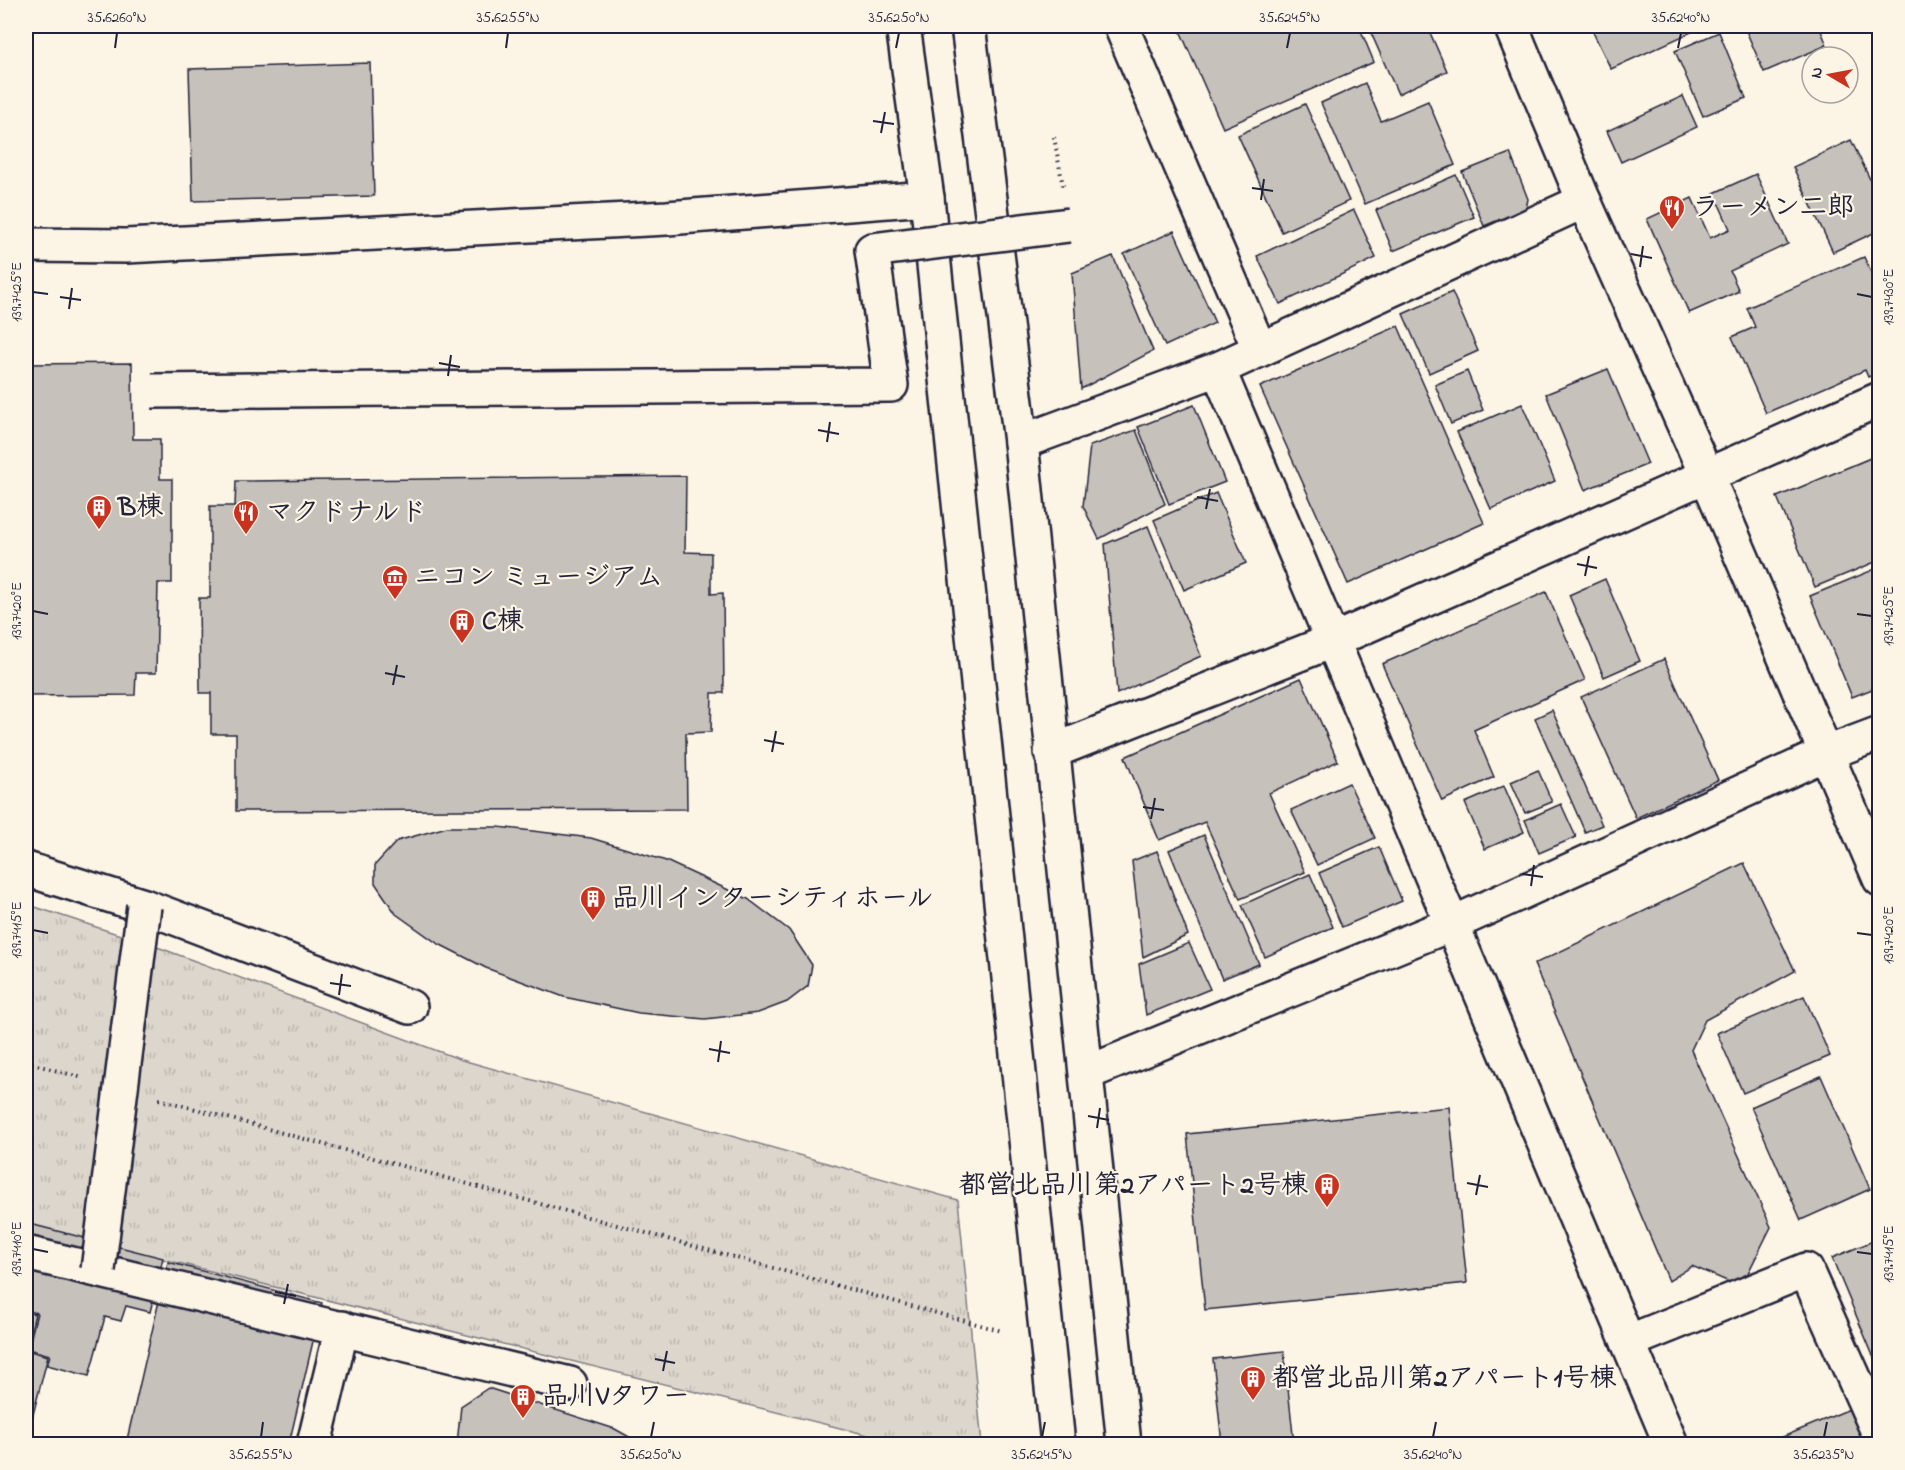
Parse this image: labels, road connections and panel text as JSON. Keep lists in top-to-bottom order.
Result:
{
  "places": {
    "restaurant": ["ラーメン二郎", "マクドナルド"],
    "building": [
      "B棟",
      "C棟",
      "品川インターシティホール",
      "都営北品川第2アパート2号棟",
      "都営北品川第2アパート1号棟",
      "品川Vタワー"
    ],
    "museum": ["ニコン ミュージアム"]
  },
  "north": "left",
  "coordinates": [
    "35.6260°N",
    "35.6255°N",
    "35.6250°N",
    "35.6245°N",
    "35.6240°N",
    "139.7425°E",
    "139.7430°E",
    "139.7420°E",
    "139.7415°E",
    "139.7410°E",
    "35.6235°N"
  ]
}
